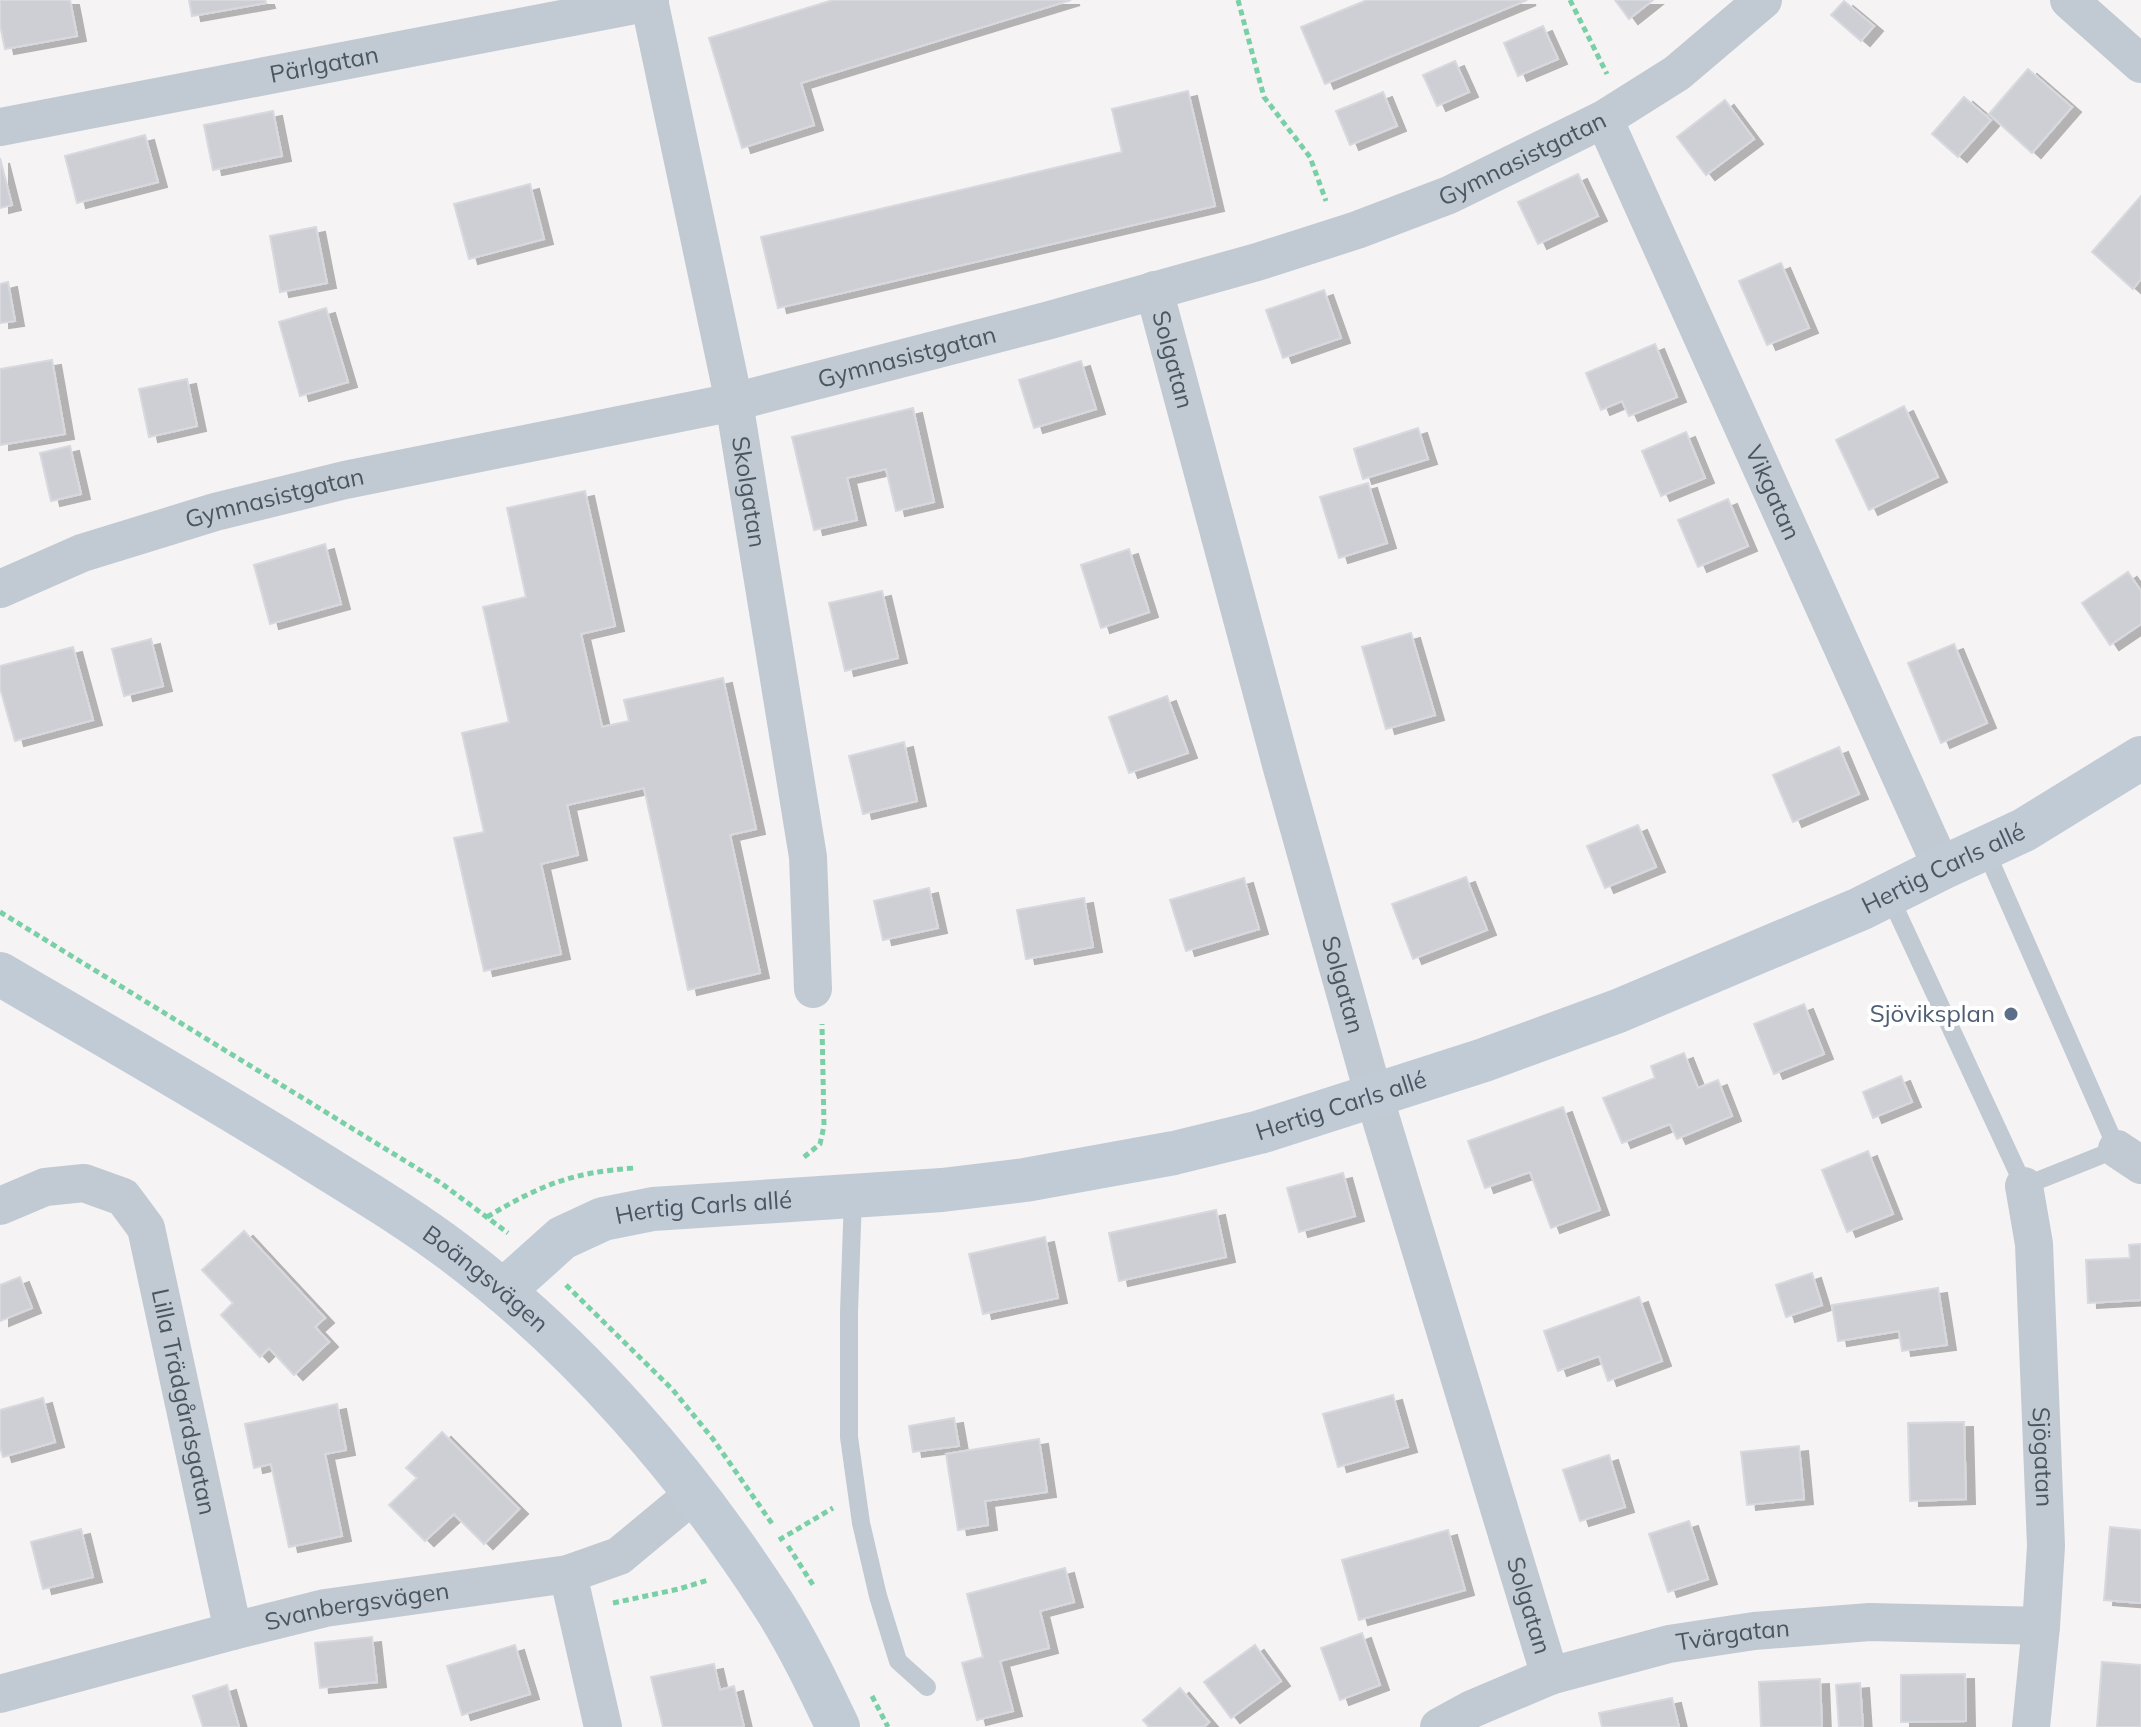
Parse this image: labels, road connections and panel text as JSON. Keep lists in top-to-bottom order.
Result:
{
  "streets": {
    "street": [
      "Pärlgatan",
      "Gymnasistgatan",
      "Solgatan",
      "Skolgatan",
      "Vikgatan",
      "Hertig Carls allé",
      "Boängsvägen",
      "Lilla Trädgårdsgatan",
      "Sjögatan",
      "Svanbergsvägen",
      "Tvärgatan"
    ]
  },
  "crossings": [
    ["Pärlgatan", "Skolgatan"],
    ["Gymnasistgatan", "Solgatan"],
    ["Gymnasistgatan", "Skolgatan"],
    ["Gymnasistgatan", "Vikgatan"],
    ["Solgatan", "Hertig Carls allé"],
    ["Solgatan", "Tvärgatan"],
    ["Vikgatan", "Hertig Carls allé"],
    ["Hertig Carls allé", "Boängsvägen"],
    ["Boängsvägen", "Svanbergsvägen"],
    ["Lilla Trädgårdsgatan", "Svanbergsvägen"],
    ["Sjögatan", "Tvärgatan"]
  ],
  "places": ["Sjöviksplan"]
}
